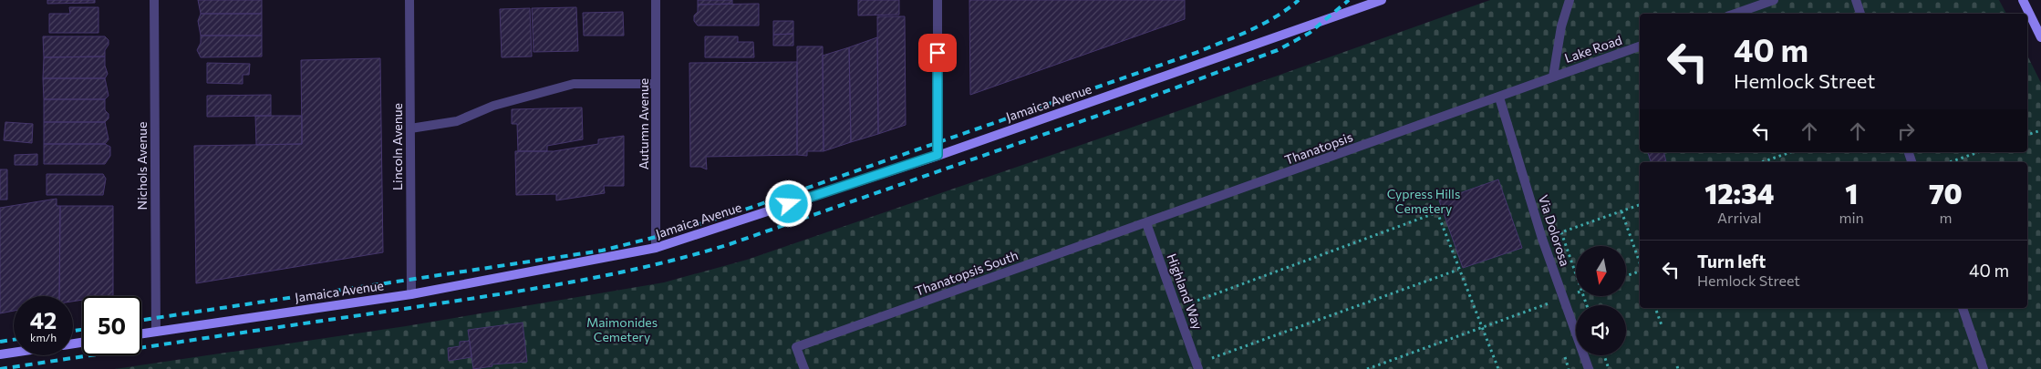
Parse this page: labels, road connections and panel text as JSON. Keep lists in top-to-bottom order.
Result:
{
  "streets": {
    "main road": ["Jamaica Avenue"],
    "street": [
      "Lake Road",
      "Autumn Avenue",
      "Lincoln Avenue",
      "Thanatopsis",
      "Nichols Avenue",
      "Via Dolorosa",
      "Thanatopsis South",
      "Highland Way"
    ]
  },
  "crossings": [
    ["Lake Road", "Thanatopsis"],
    ["Lake Road", "Via Dolorosa"],
    ["Jamaica Avenue", "Autumn Avenue"],
    ["Jamaica Avenue", "Lincoln Avenue"],
    ["Jamaica Avenue", "Nichols Avenue"],
    ["Thanatopsis", "Via Dolorosa"],
    ["Thanatopsis", "Thanatopsis South"],
    ["Thanatopsis", "Highland Way"],
    ["Thanatopsis South", "Highland Way"]
  ],
  "parks": ["Cypress Hills Cemetery", "Maimonides Cemetery"],
  "north": "bottom",
  "page": {
    "turn": ["40 m", "Hemlock Street"],
    "eta": [
      "12:34",
      "Arrival",
      "1",
      "min",
      "70",
      "m"
    ],
    "list": [
      {
        "name": "Turn left",
        "note": "Hemlock Street",
        "value": "40 m"
      }
    ],
    "speed": "42 km/h",
    "limit": "50"
  }
}
